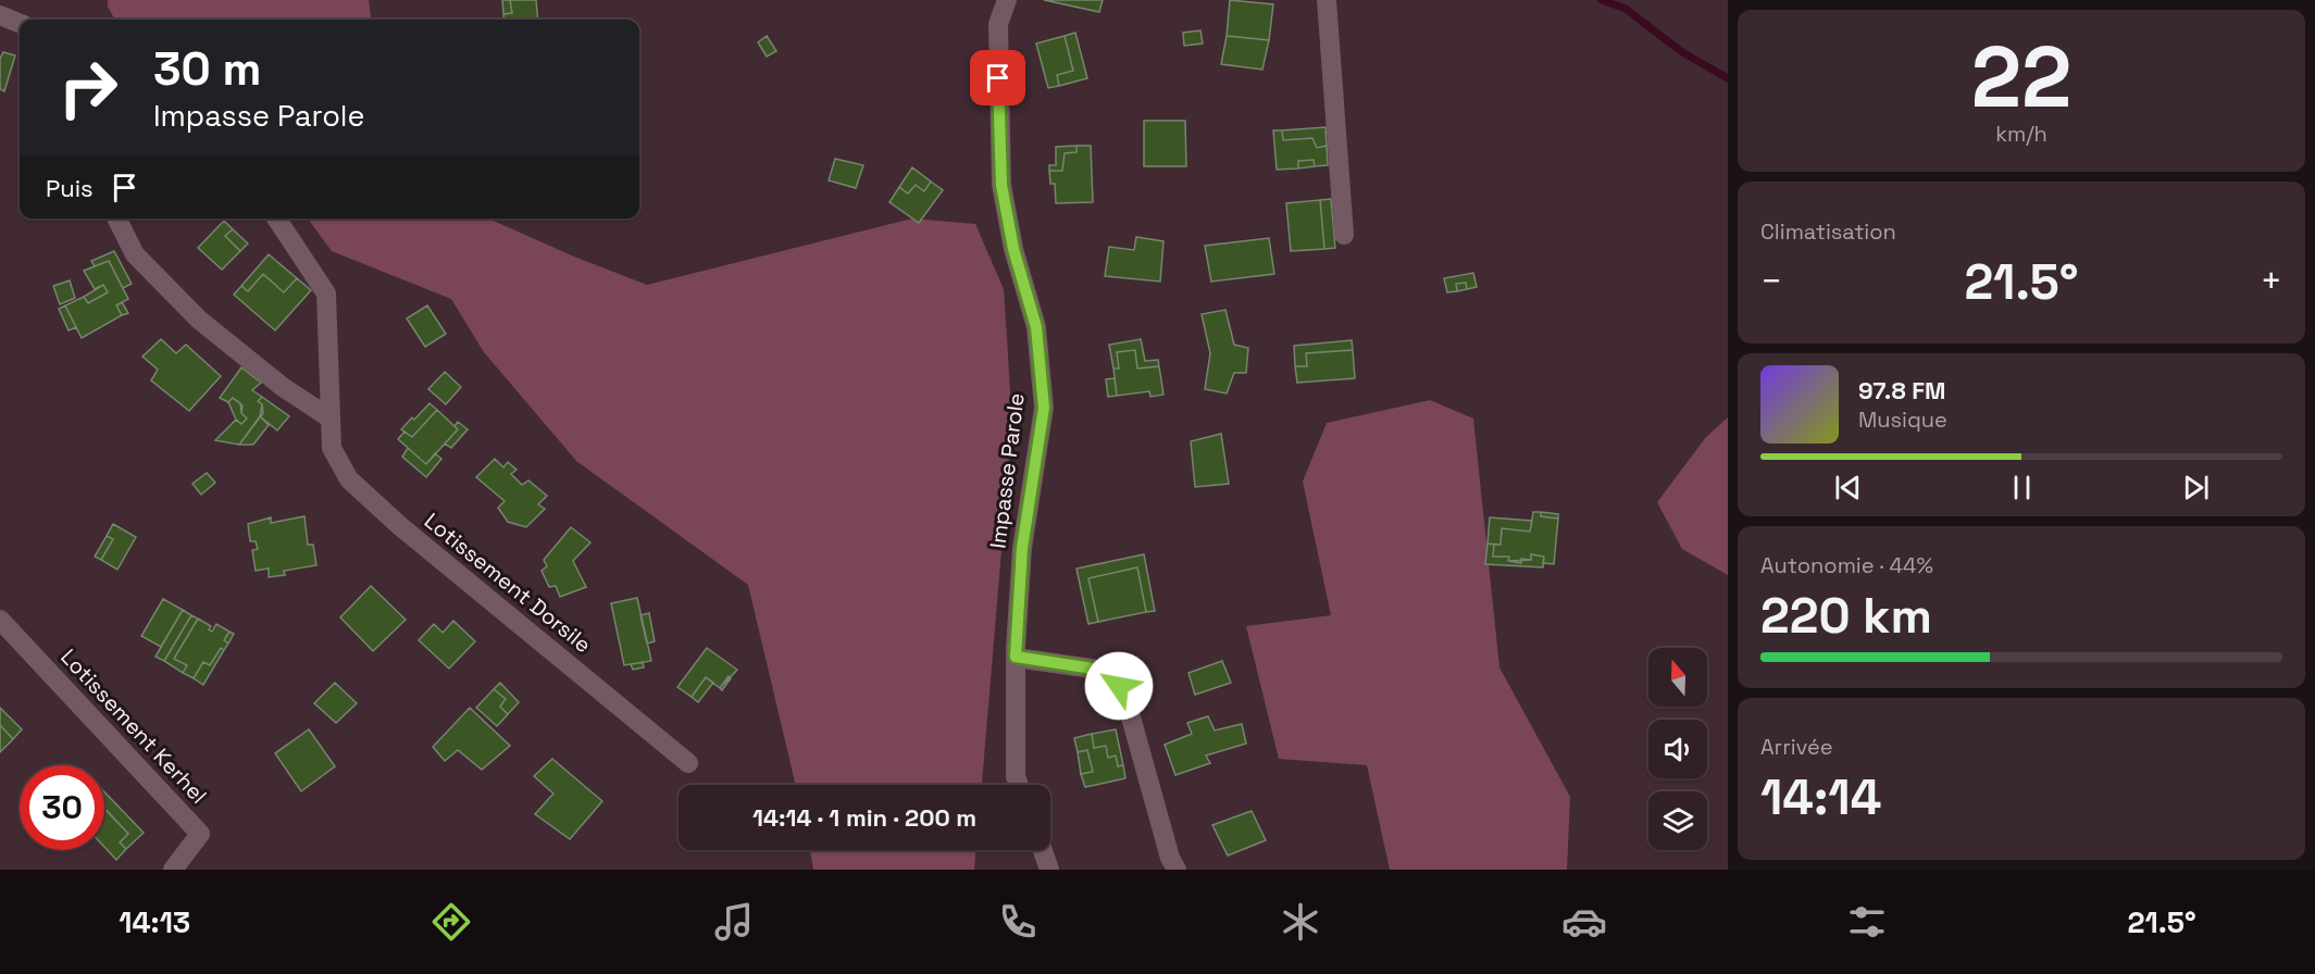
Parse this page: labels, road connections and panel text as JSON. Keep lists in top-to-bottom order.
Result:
{
  "streets": {
    "street": ["Impasse Parole", "Lotissement Dorsile", "Lotissement Kerhel"]
  },
  "north": "top",
  "page": {
    "tile": [
      ["22", "km/h"],
      "Climatisation",
      ["Autonomie · 44%", "220 km"],
      ["Arrivée", "14:14"]
    ],
    "turn": ["30 m", "Impasse Parole"],
    "then": "Puis",
    "heat": ["−", "21.5°", "+"],
    "song": ["97.8 FM", "Musique"],
    "limit": "30",
    "trip": "14:14 · 1 min · 200 m",
    "tabs": ["14:13", "21.5°"]
  }
}
